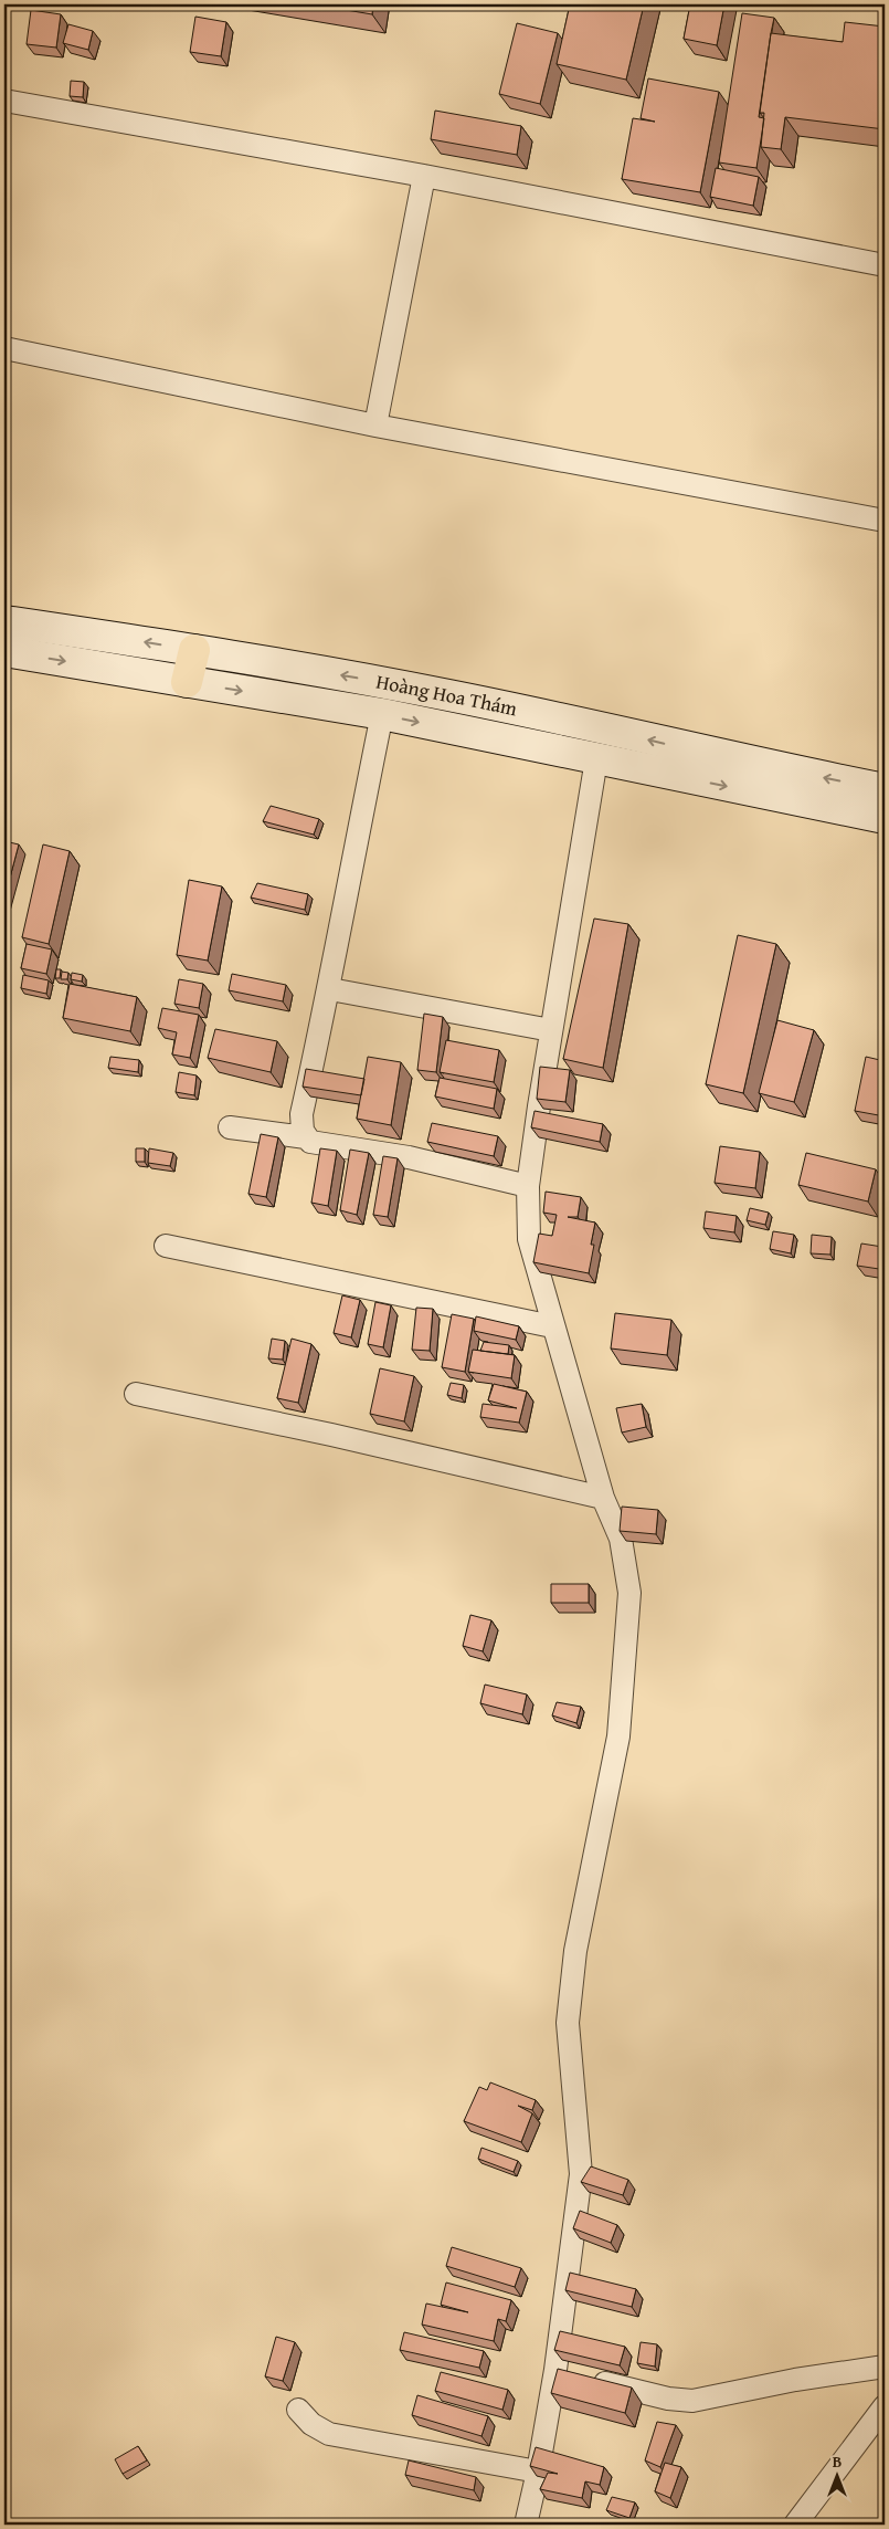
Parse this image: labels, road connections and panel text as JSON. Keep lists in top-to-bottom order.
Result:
{
  "streets": {
    "main road": ["Hoàng Hoa Thám"]
  },
  "north": "top"
}
